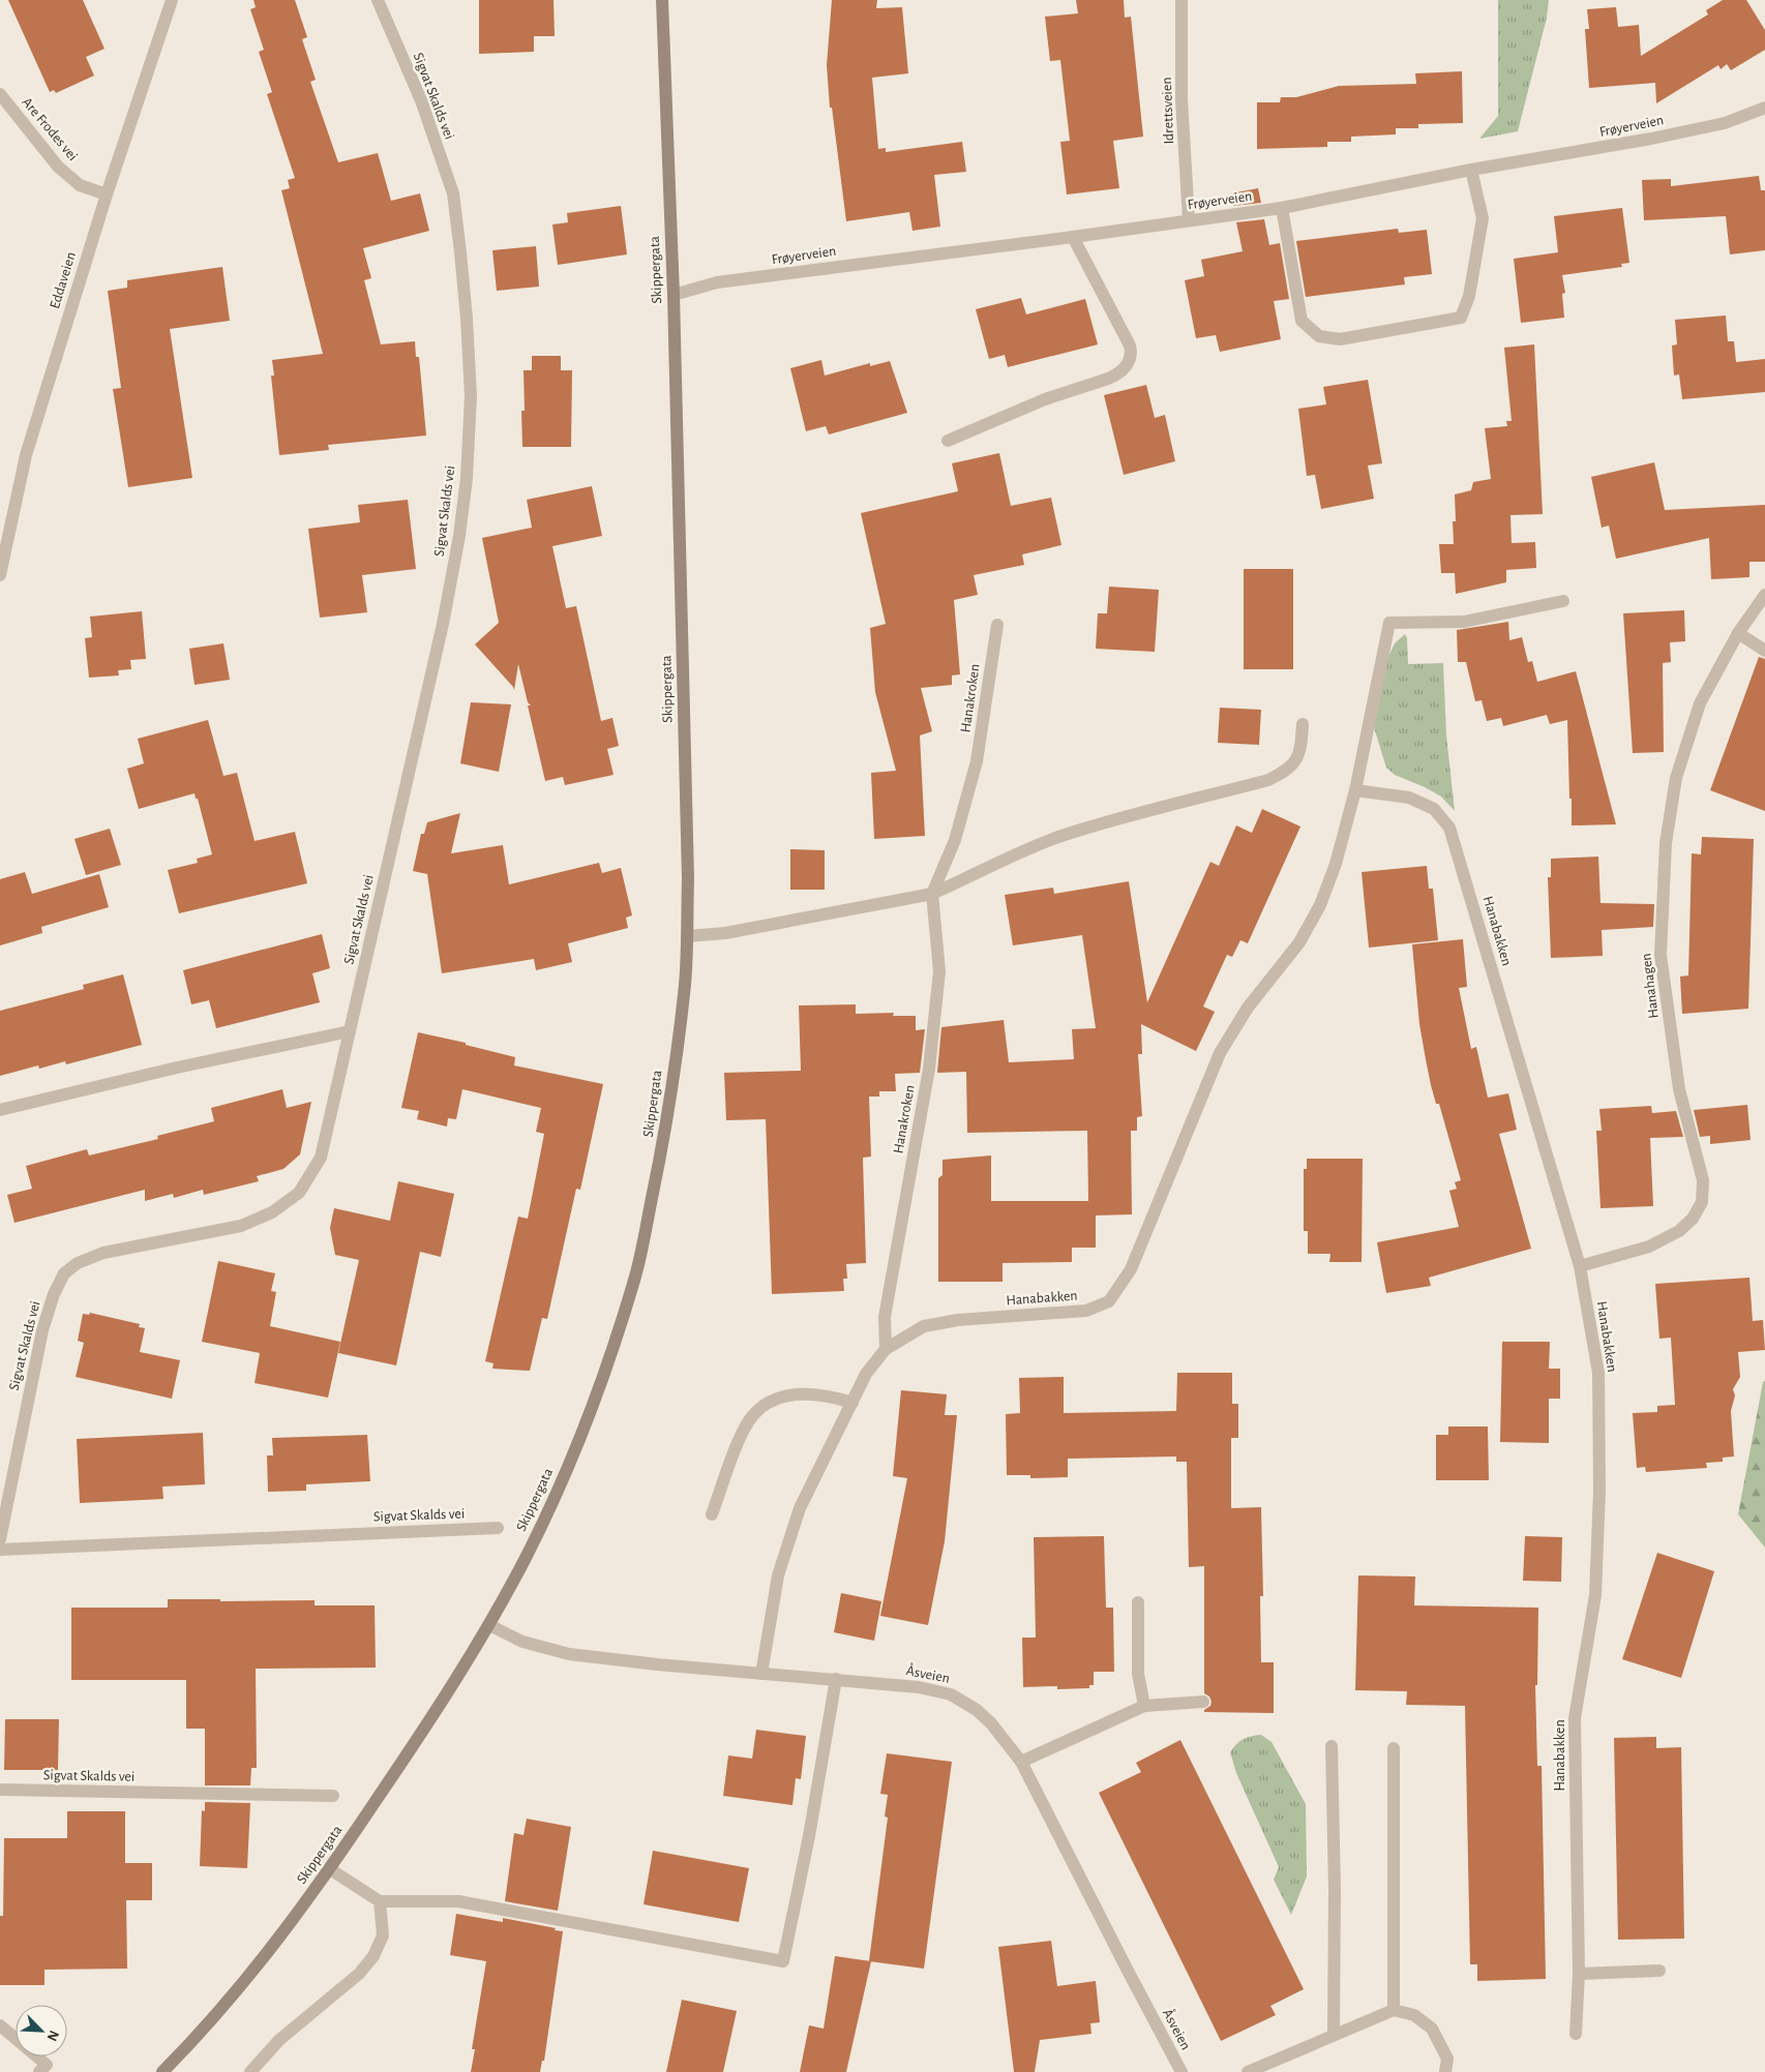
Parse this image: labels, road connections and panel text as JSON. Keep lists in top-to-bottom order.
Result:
{
  "streets": {
    "main road": ["Skippergata"],
    "street": [
      "Sigvat Skalds vei",
      "Idrettsveien",
      "Frøyerveien",
      "Are Frodes vei",
      "Eddaveien",
      "Hanakroken",
      "Hanabakken",
      "Hanahagen",
      "Åsveien"
    ]
  },
  "crossings": [
    ["Idrettsveien", "Frøyerveien"],
    ["Frøyerveien", "Skippergata"],
    ["Are Frodes vei", "Eddaveien"],
    ["Skippergata", "Åsveien"],
    ["Hanakroken", "Hanabakken"],
    ["Hanabakken", "Hanahagen"],
    ["Hanabakken", "Åsveien"]
  ],
  "north": "bottom right"
}
